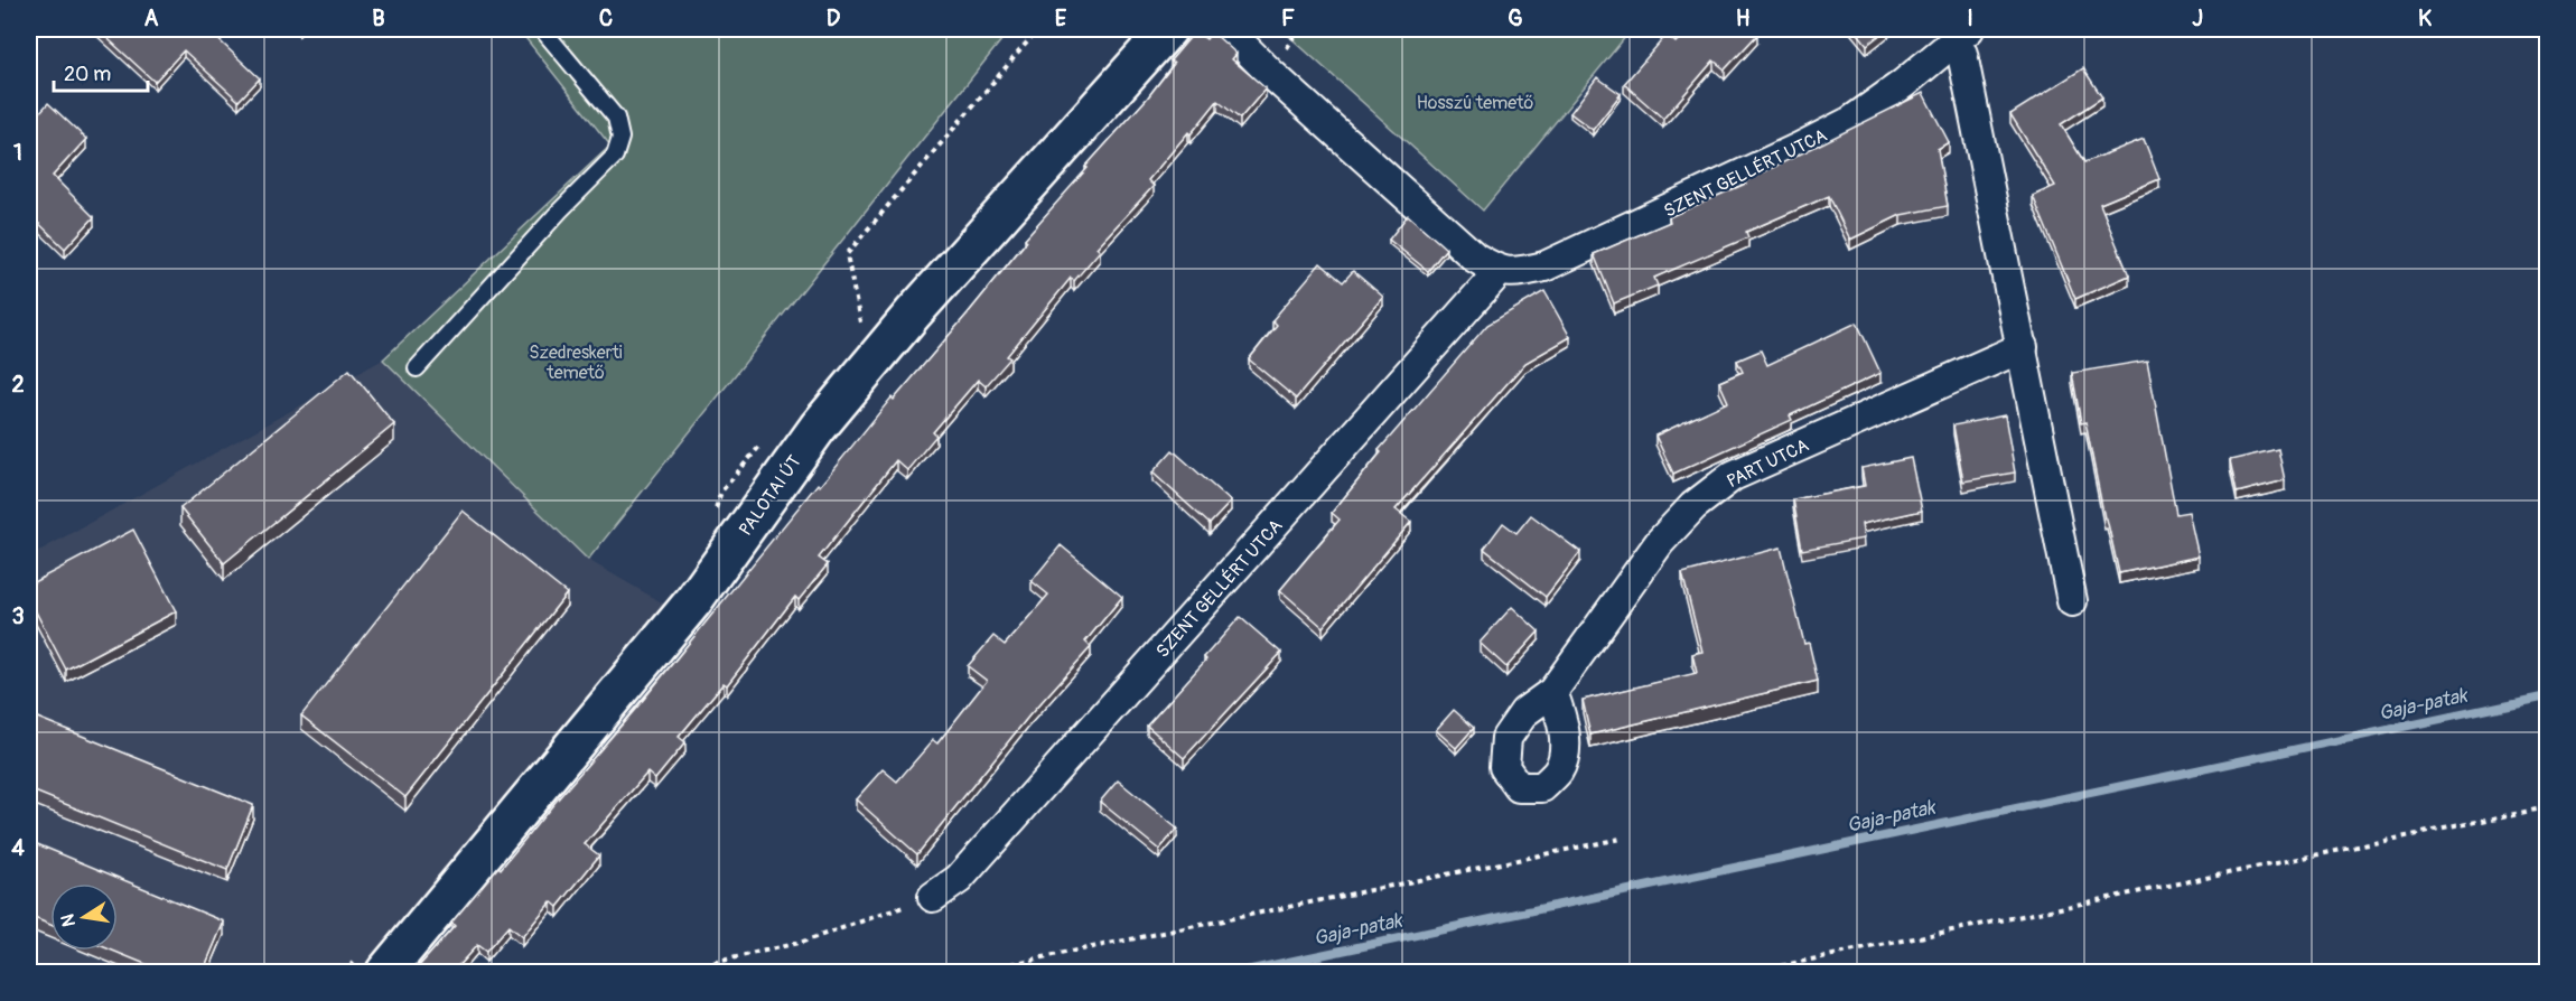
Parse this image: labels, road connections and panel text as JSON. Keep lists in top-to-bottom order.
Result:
{
  "streets": {
    "main road": ["PALOTAI ÚT"],
    "street": ["SZENT GELLÉRT UTCA", "PART UTCA"]
  },
  "water": ["Gaja-patak"],
  "parks": ["Hosszú temető", "Szedreskerti temető"],
  "scale_bar": "20 m",
  "north": "left",
  "grid": {
    "columns": [
      "A",
      "B",
      "C",
      "D",
      "E",
      "F",
      "G",
      "H",
      "I",
      "J",
      "K"
    ],
    "rows": [
      "1",
      "2",
      "3",
      "4"
    ]
  }
}
